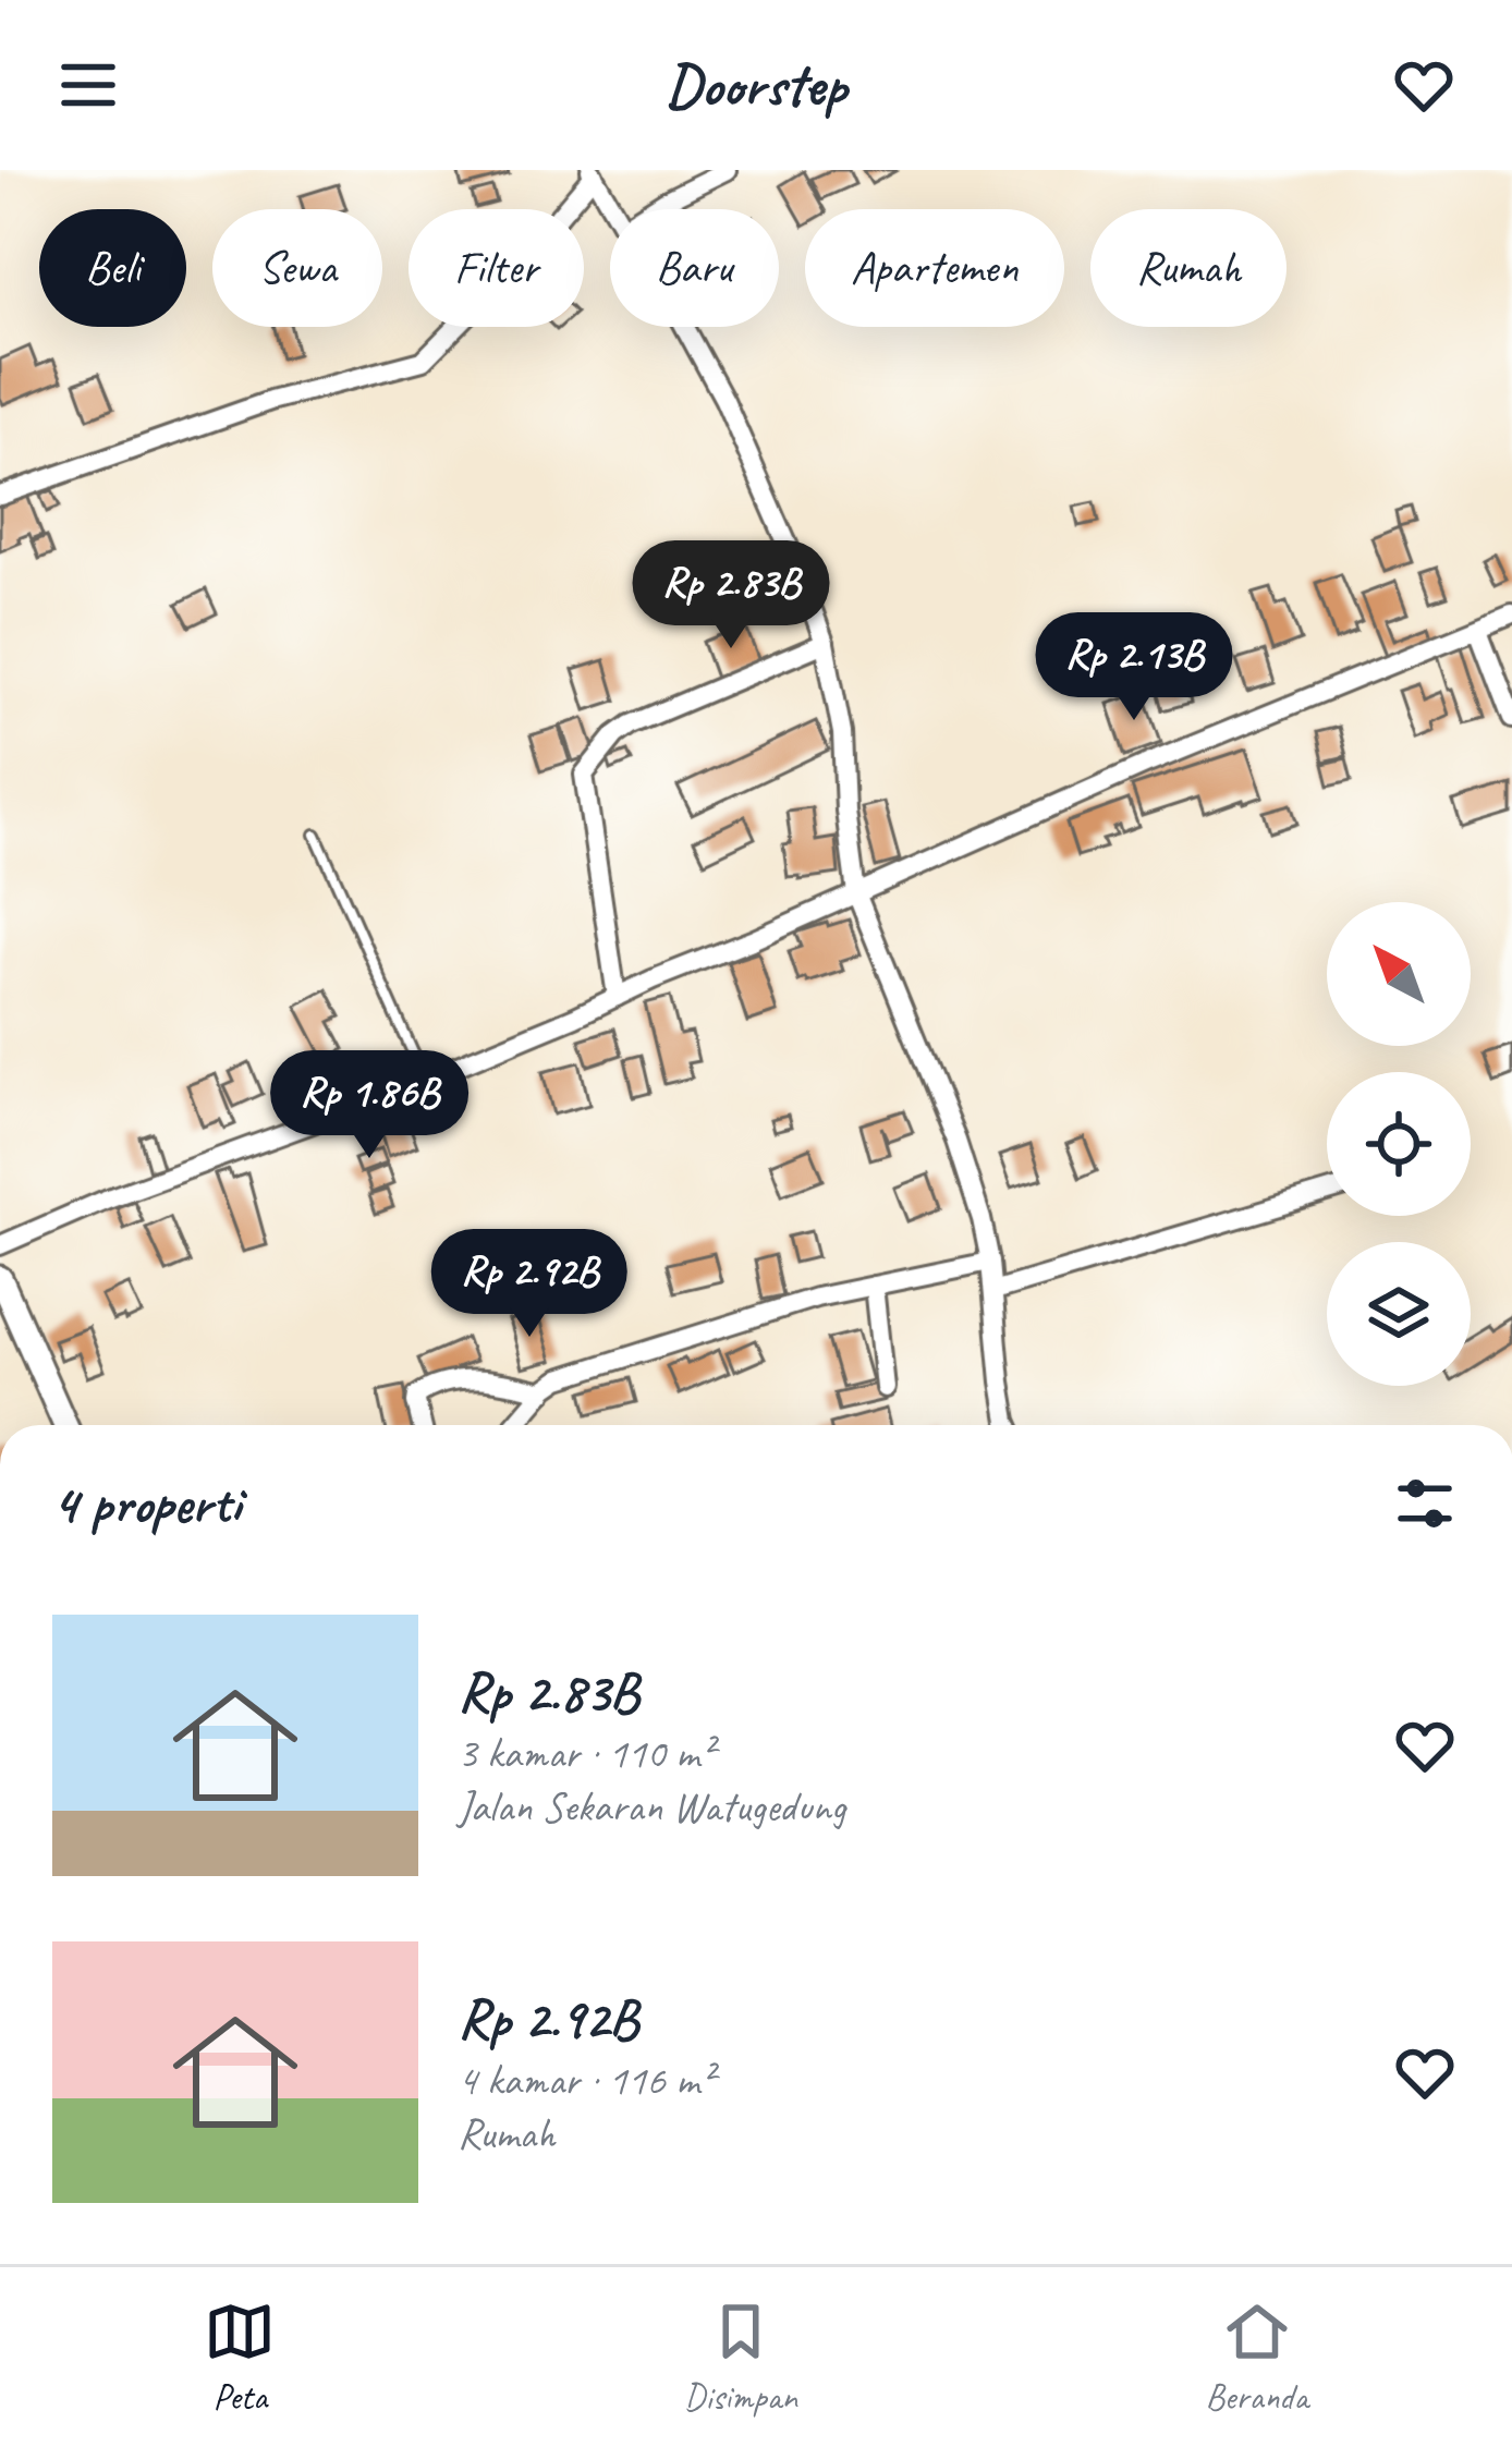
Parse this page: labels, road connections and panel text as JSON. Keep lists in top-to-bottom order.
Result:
{
  "north": "top left",
  "page": {
    "header": "Doorstep",
    "chip": [
      "Beli",
      "Sewa",
      "Filter",
      "Baru",
      "Apartemen",
      "Rumah"
    ],
    "price": [
      "Rp 2.83B",
      "Rp 2.13B",
      "Rp 1.86B",
      "Rp 2.92B"
    ],
    "heading": "4 properti",
    "list": [
      {
        "name": "Rp 2.83B",
        "note": "3 kamar · 110 m² · Jalan Sekaran Watugedung"
      },
      {
        "name": "Rp 2.92B",
        "note": "4 kamar · 116 m² · Rumah"
      }
    ],
    "tabs": ["Peta", "Disimpan", "Beranda"]
  }
}
